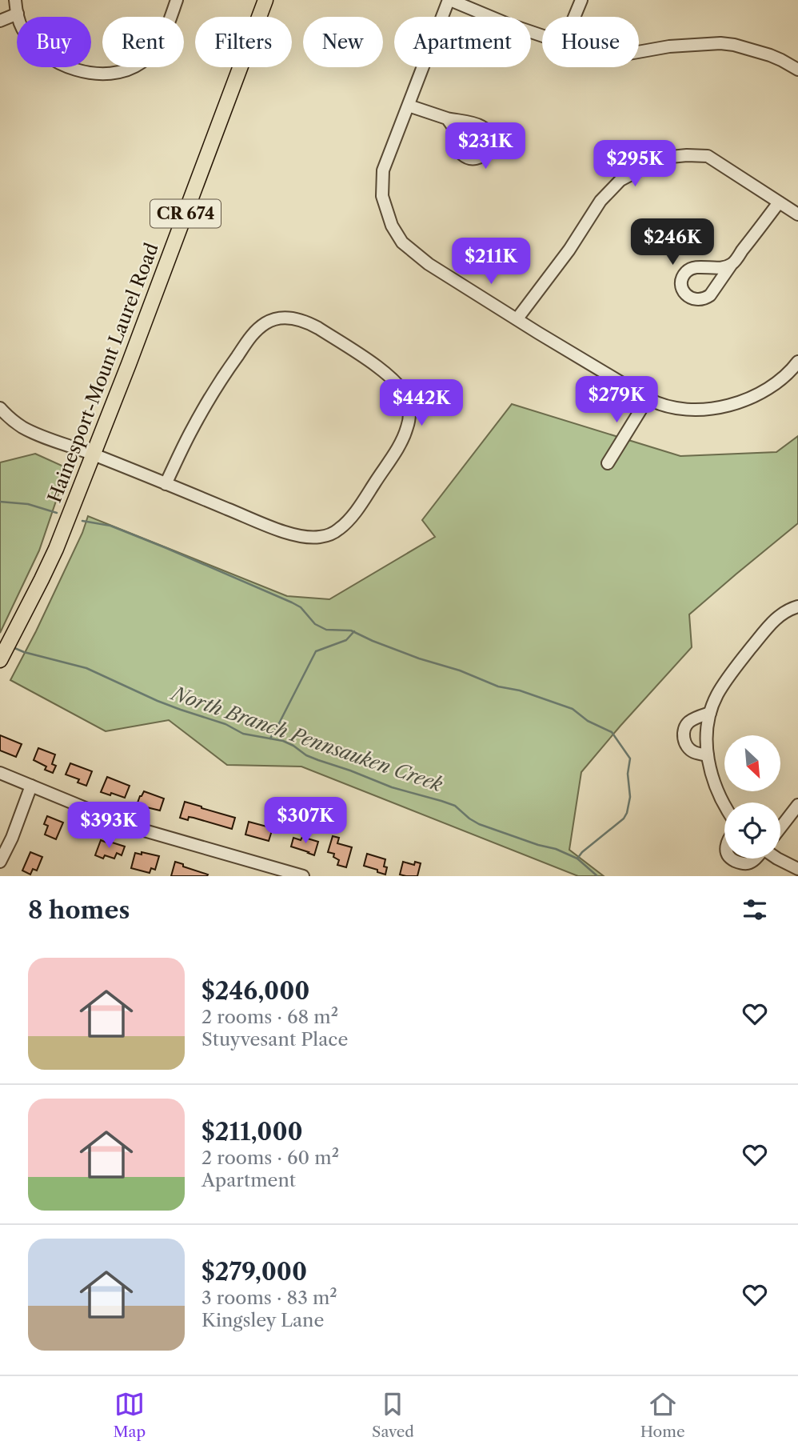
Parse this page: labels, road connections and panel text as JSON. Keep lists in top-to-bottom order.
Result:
{
  "streets": {
    "main road": ["CR 674", "Hainesport-Mount Laurel Road"]
  },
  "water": ["North Branch Pennsauken Creek"],
  "north": "bottom right",
  "page": {
    "chip": [
      "Buy",
      "Rent",
      "Filters",
      "New",
      "Apartment",
      "House"
    ],
    "price": [
      "$231K",
      "$295K",
      "$246K",
      "$211K",
      "$279K",
      "$442K",
      "$307K",
      "$393K"
    ],
    "heading": "8 homes",
    "list": [
      {
        "name": "$246,000",
        "note": "2 rooms · 68 m² · Stuyvesant Place"
      },
      {
        "name": "$211,000",
        "note": "2 rooms · 60 m² · Apartment"
      },
      {
        "name": "$279,000",
        "note": "3 rooms · 83 m² · Kingsley Lane"
      }
    ],
    "tabs": ["Map", "Saved", "Home"]
  }
}
